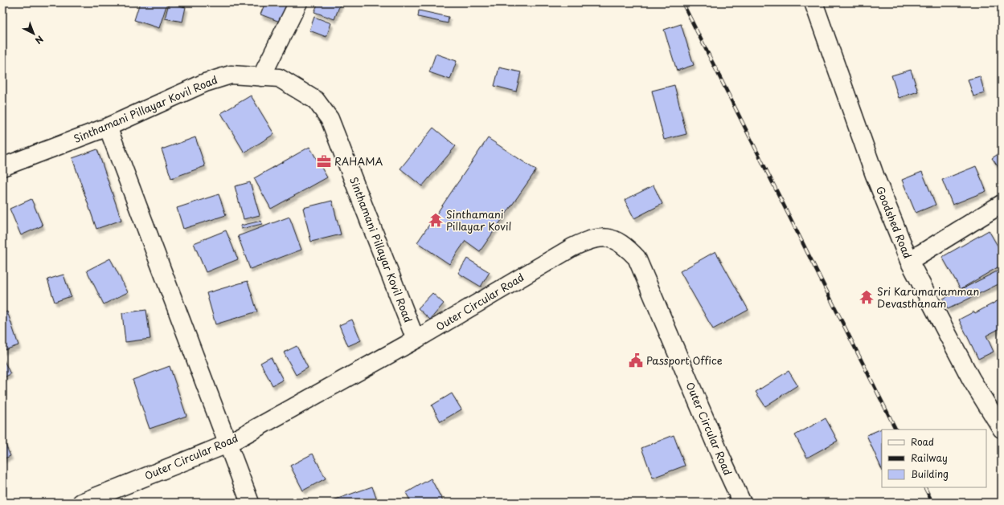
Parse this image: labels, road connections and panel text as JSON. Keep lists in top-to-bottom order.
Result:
{
  "streets": {
    "street": ["Sinthamani Pillayar Kovil Road", "Goodshed Road", "Outer Circular Road"]
  },
  "crossings": [
    ["Sinthamani Pillayar Kovil Road", "Outer Circular Road"]
  ],
  "places": {
    "office": ["RAHAMA"],
    "temple": ["Sinthamani Pillayar Kovil", "Sri Karumariamman Devasthanam"],
    "public building": ["Passport Office"]
  },
  "legend": ["Road", "Railway", "Building"],
  "north": "bottom right"
}
